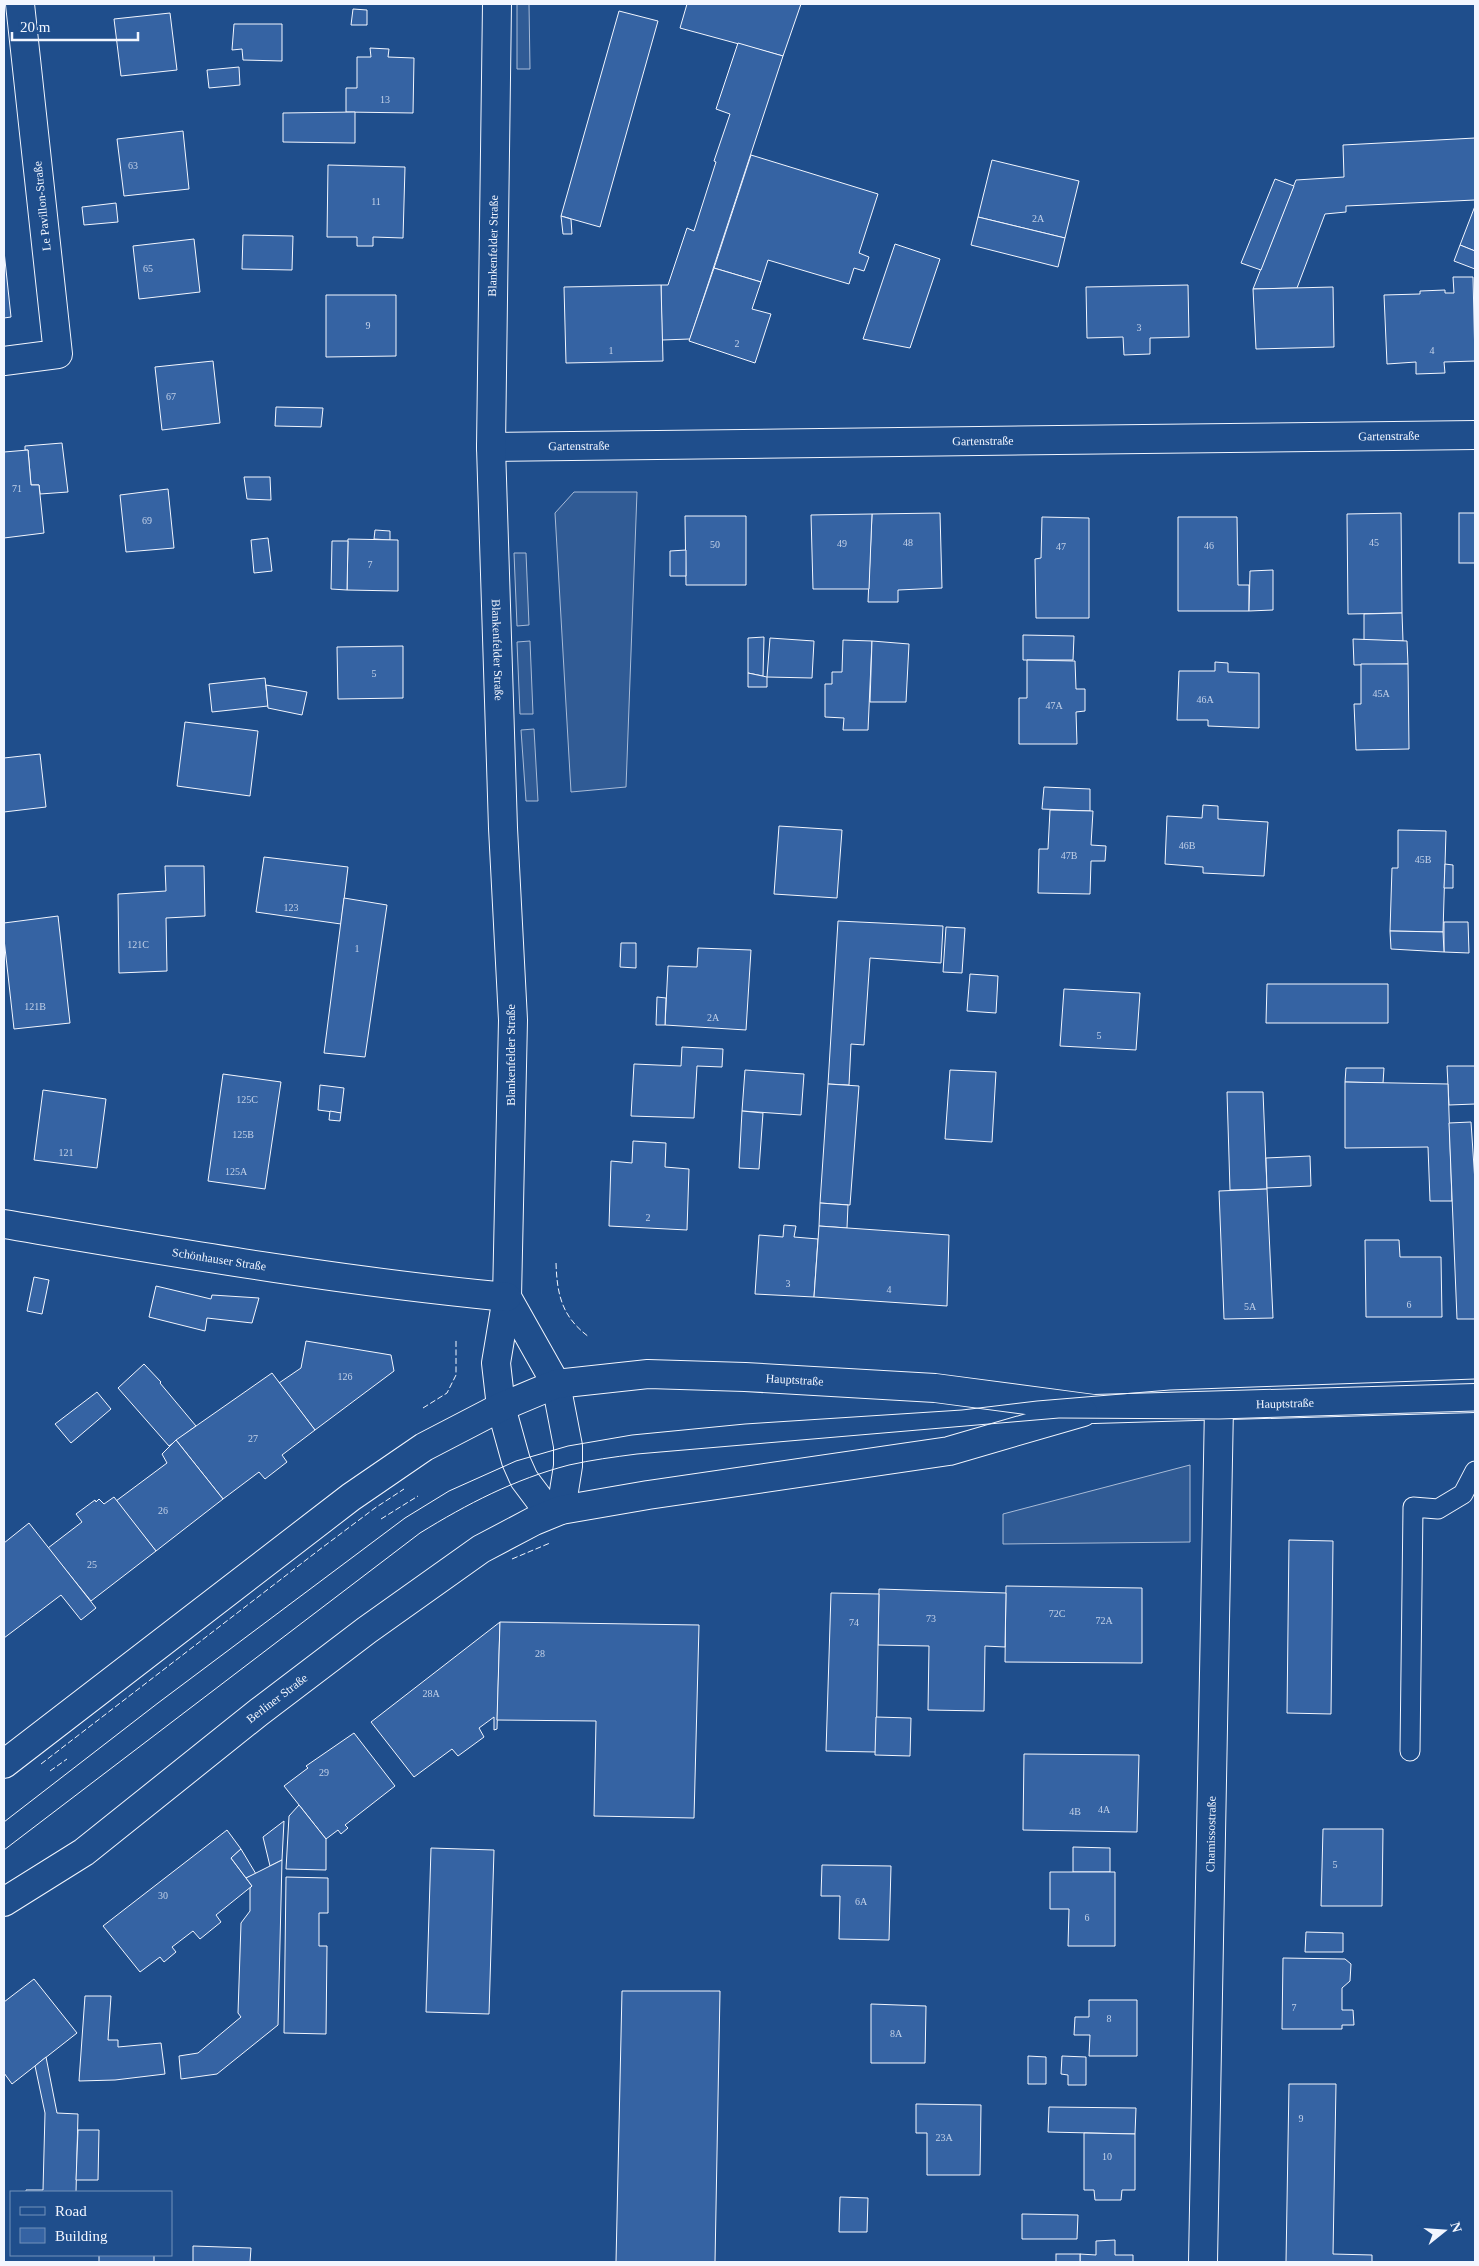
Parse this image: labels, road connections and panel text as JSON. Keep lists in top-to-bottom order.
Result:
{
  "streets": {
    "street": [
      "Le Pavillon-Straße",
      "Blankenfelder Straße",
      "Gartenstraße",
      "Schönhauser Straße",
      "Hauptstraße",
      "Berliner Straße",
      "Chamissostraße"
    ]
  },
  "crossings": [
    ["Blankenfelder Straße", "Gartenstraße"],
    ["Blankenfelder Straße", "Schönhauser Straße"],
    ["Blankenfelder Straße", "Hauptstraße"],
    ["Blankenfelder Straße", "Berliner Straße"],
    ["Hauptstraße", "Berliner Straße"],
    ["Hauptstraße", "Chamissostraße"]
  ],
  "house_numbers": [
    "13",
    "63",
    "11",
    "2A",
    "65",
    "9",
    "3",
    "2",
    "1",
    "4",
    "67",
    "71",
    "69",
    "48",
    "45",
    "49",
    "50",
    "46",
    "47",
    "7",
    "5",
    "45A",
    "46A",
    "47A",
    "46B",
    "47B",
    "45B",
    "123",
    "121C",
    "1",
    "121B",
    "2A",
    "5",
    "125C",
    "125B",
    "121",
    "125A",
    "2",
    "3",
    "4",
    "6",
    "5A",
    "126",
    "27",
    "26",
    "25",
    "72C",
    "73",
    "72A",
    "74",
    "28",
    "28A",
    "29",
    "4A",
    "4B",
    "5",
    "30",
    "6A",
    "6",
    "7",
    "8",
    "8A",
    "9",
    "23A",
    "10"
  ],
  "legend": ["Road", "Building"],
  "scale_bar": "20 m",
  "north": "right"
}
